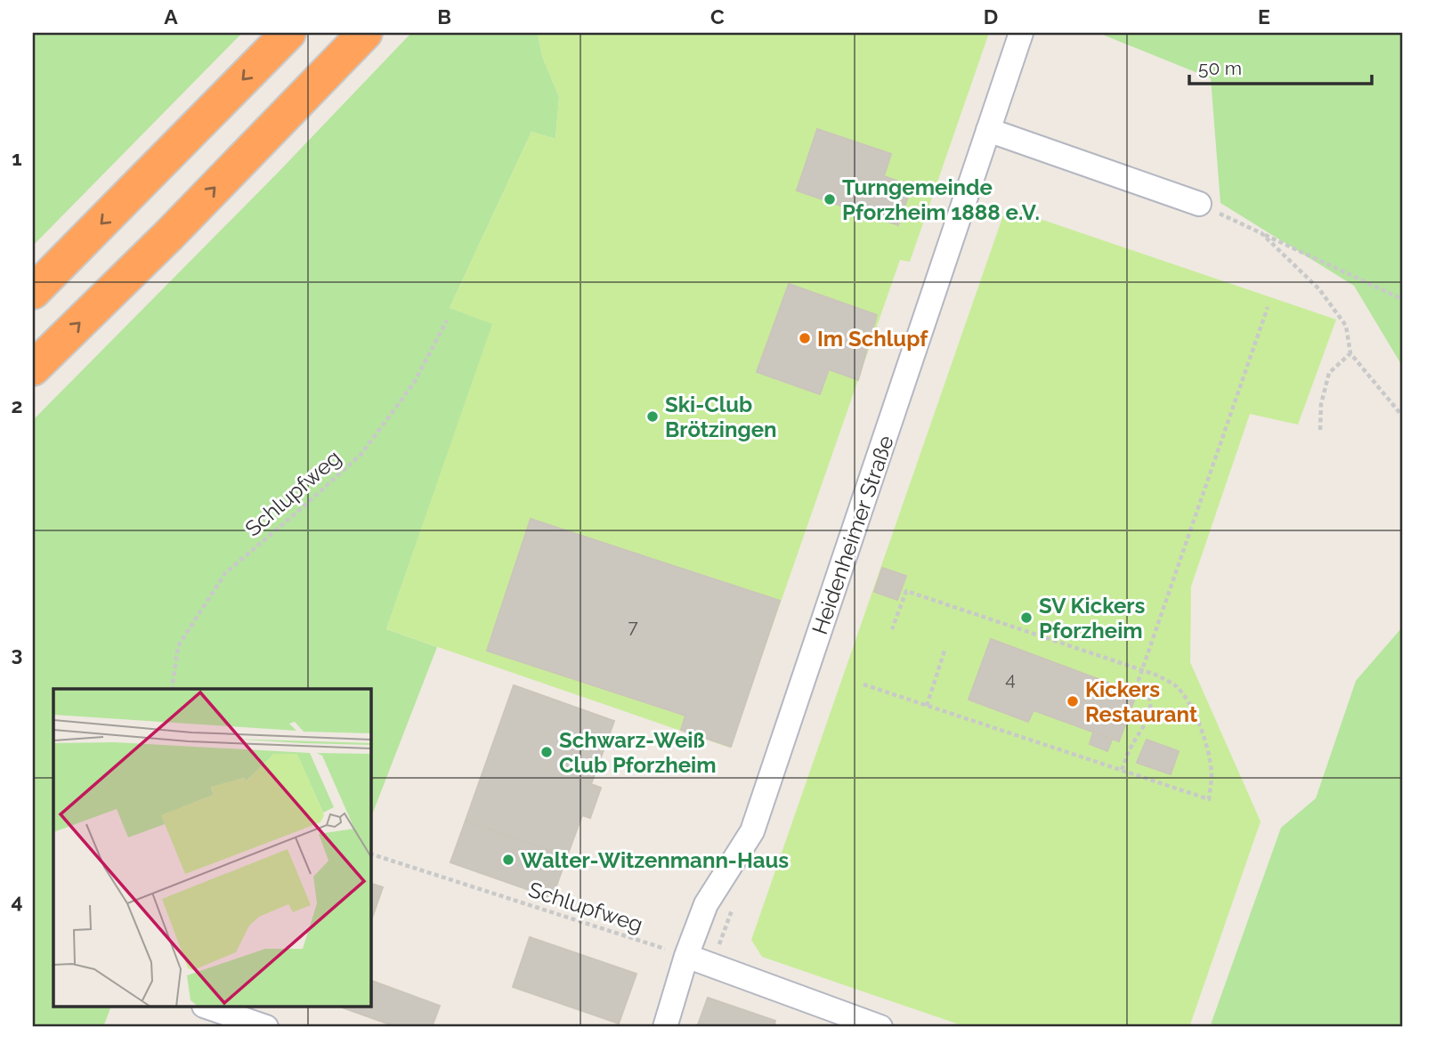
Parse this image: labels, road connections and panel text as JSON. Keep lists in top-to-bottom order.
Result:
{
  "streets": {
    "street": ["Heidenheimer Straße"],
    "path": ["Schlupfweg"]
  },
  "crossings": [
    ["Schlupfweg", "Heidenheimer Straße"]
  ],
  "places": [
    "Turngemeinde Pforzheim 1888 e.V.",
    "Im Schlupf",
    "Ski-Club Brötzingen",
    "SV Kickers Pforzheim",
    "Kickers Restaurant",
    "Schwarz-Weiß Club Pforzheim",
    "Walter-Witzenmann-Haus"
  ],
  "house_numbers": ["7", "4"],
  "scale_bar": "50 m",
  "grid": {
    "columns": [
      "A",
      "B",
      "C",
      "D",
      "E"
    ],
    "rows": [
      "1",
      "2",
      "3",
      "4"
    ]
  }
}
